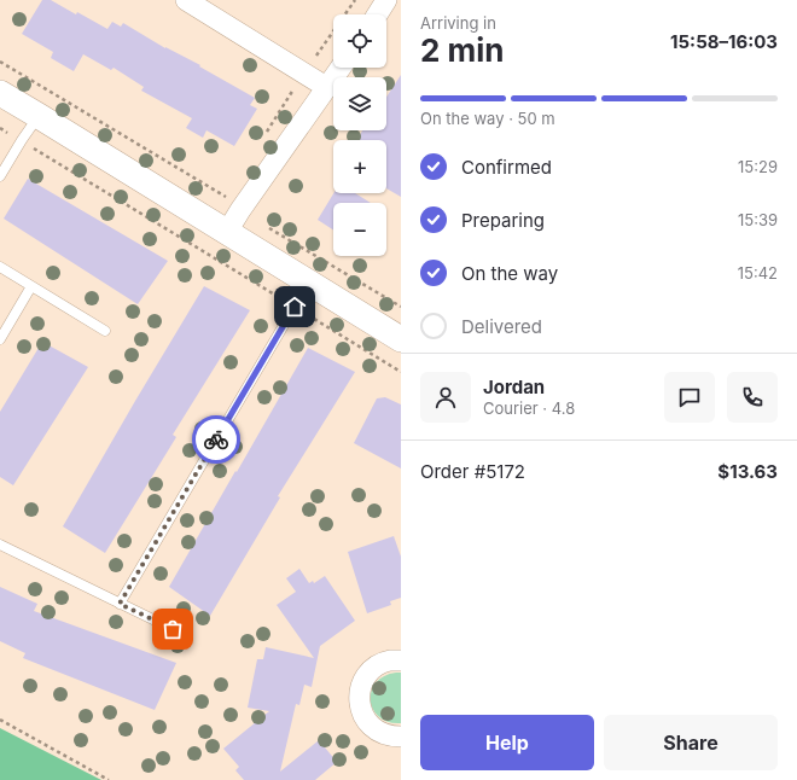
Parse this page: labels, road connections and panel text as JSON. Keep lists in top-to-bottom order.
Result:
{
  "page": {
    "heading": ["2 min", "Arriving in", "15:58–16:03"],
    "panel": [
      "Jordan",
      "Courier · 4.8",
      "Order #5172",
      "$13.63"
    ],
    "map_buttons": ["+", "−"],
    "bar": "On the way · 50 m",
    "list": [
      ["Confirmed", "15:29"],
      ["Preparing", "15:39"],
      ["On the way", "15:42"],
      "Delivered"
    ],
    "buttons": ["Help", "Share"]
  }
}
